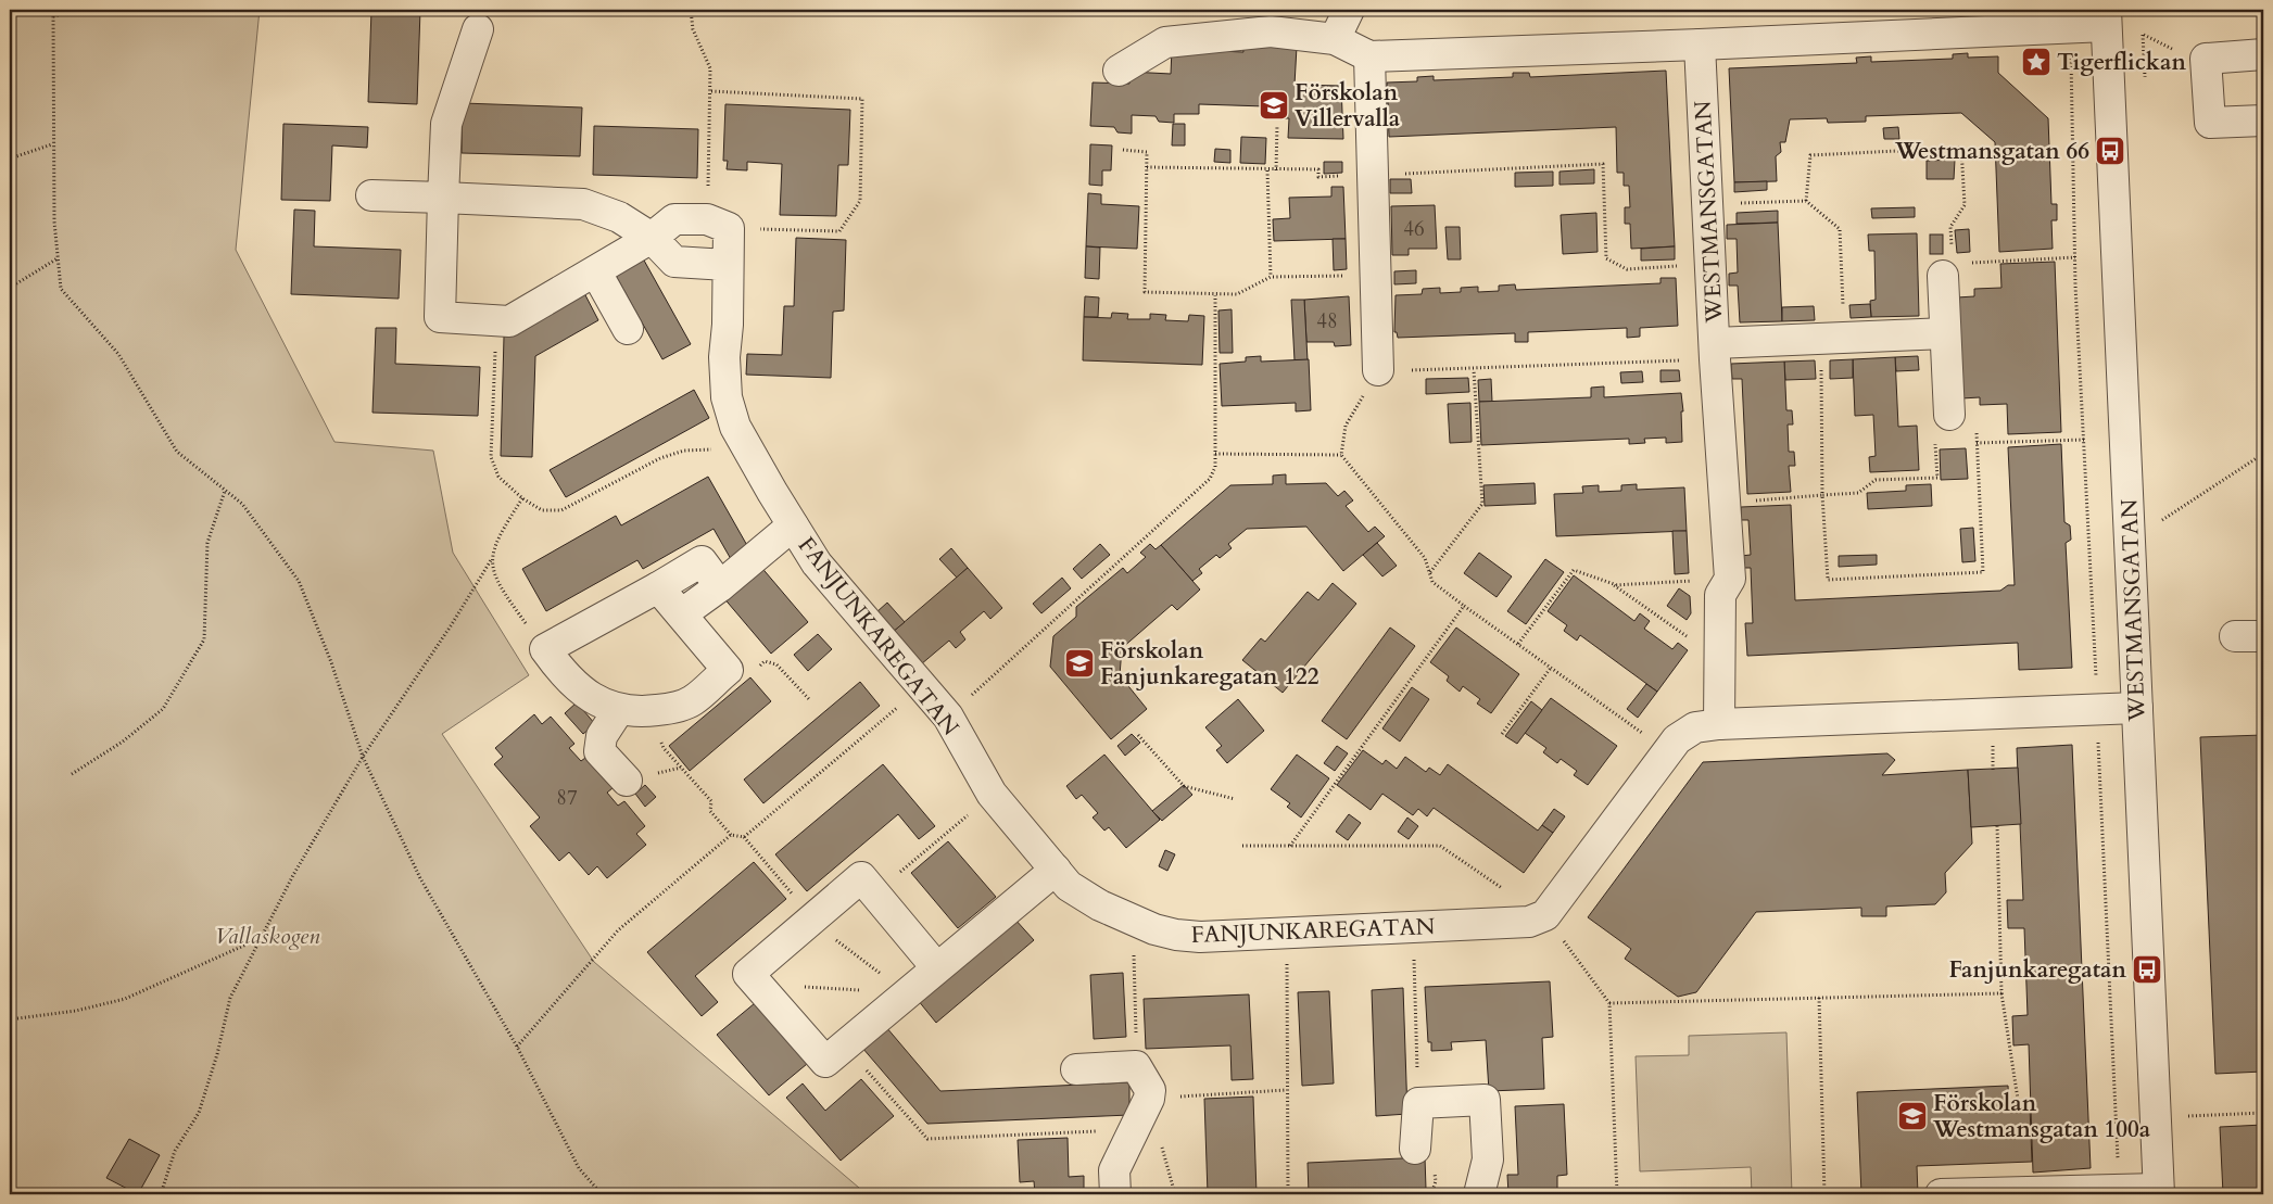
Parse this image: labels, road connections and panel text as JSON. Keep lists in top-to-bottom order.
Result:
{
  "streets": {
    "street": ["WESTMANSGATAN", "FANJUNKAREGATAN"]
  },
  "parks": ["Vallaskogen"],
  "places": {
    "place": ["Tigerflickan"],
    "school or university": ["Förskolan Villervalla", "Förskolan Fanjunkaregatan 122", "Förskolan Westmansgatan 100a"],
    "bus stop": ["Westmansgatan 66", "Fanjunkaregatan"]
  },
  "house_numbers": ["46", "48", "87"]
}
